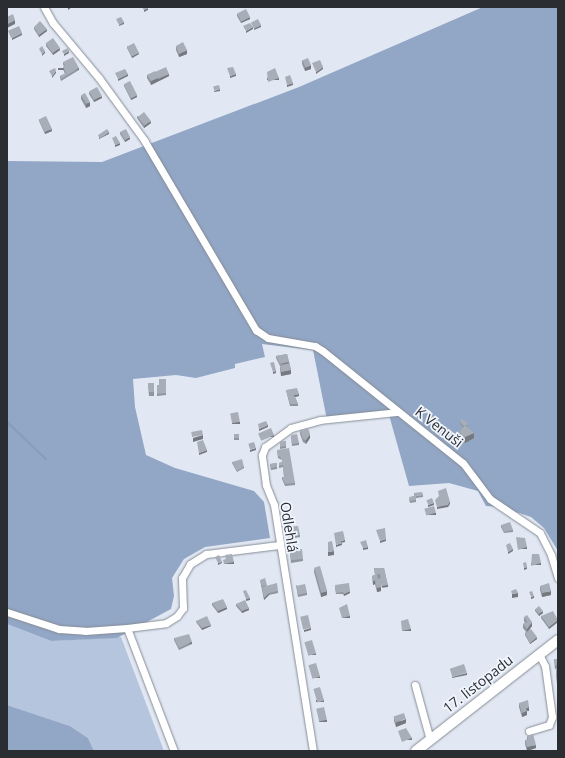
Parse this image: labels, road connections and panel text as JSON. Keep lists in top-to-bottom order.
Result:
{
  "streets": {
    "main road": ["17. listopadu"],
    "street": ["K Venuši", "Odlehlá"]
  },
  "crossings": [
    ["K Venuši", "Odlehlá"]
  ]
}
